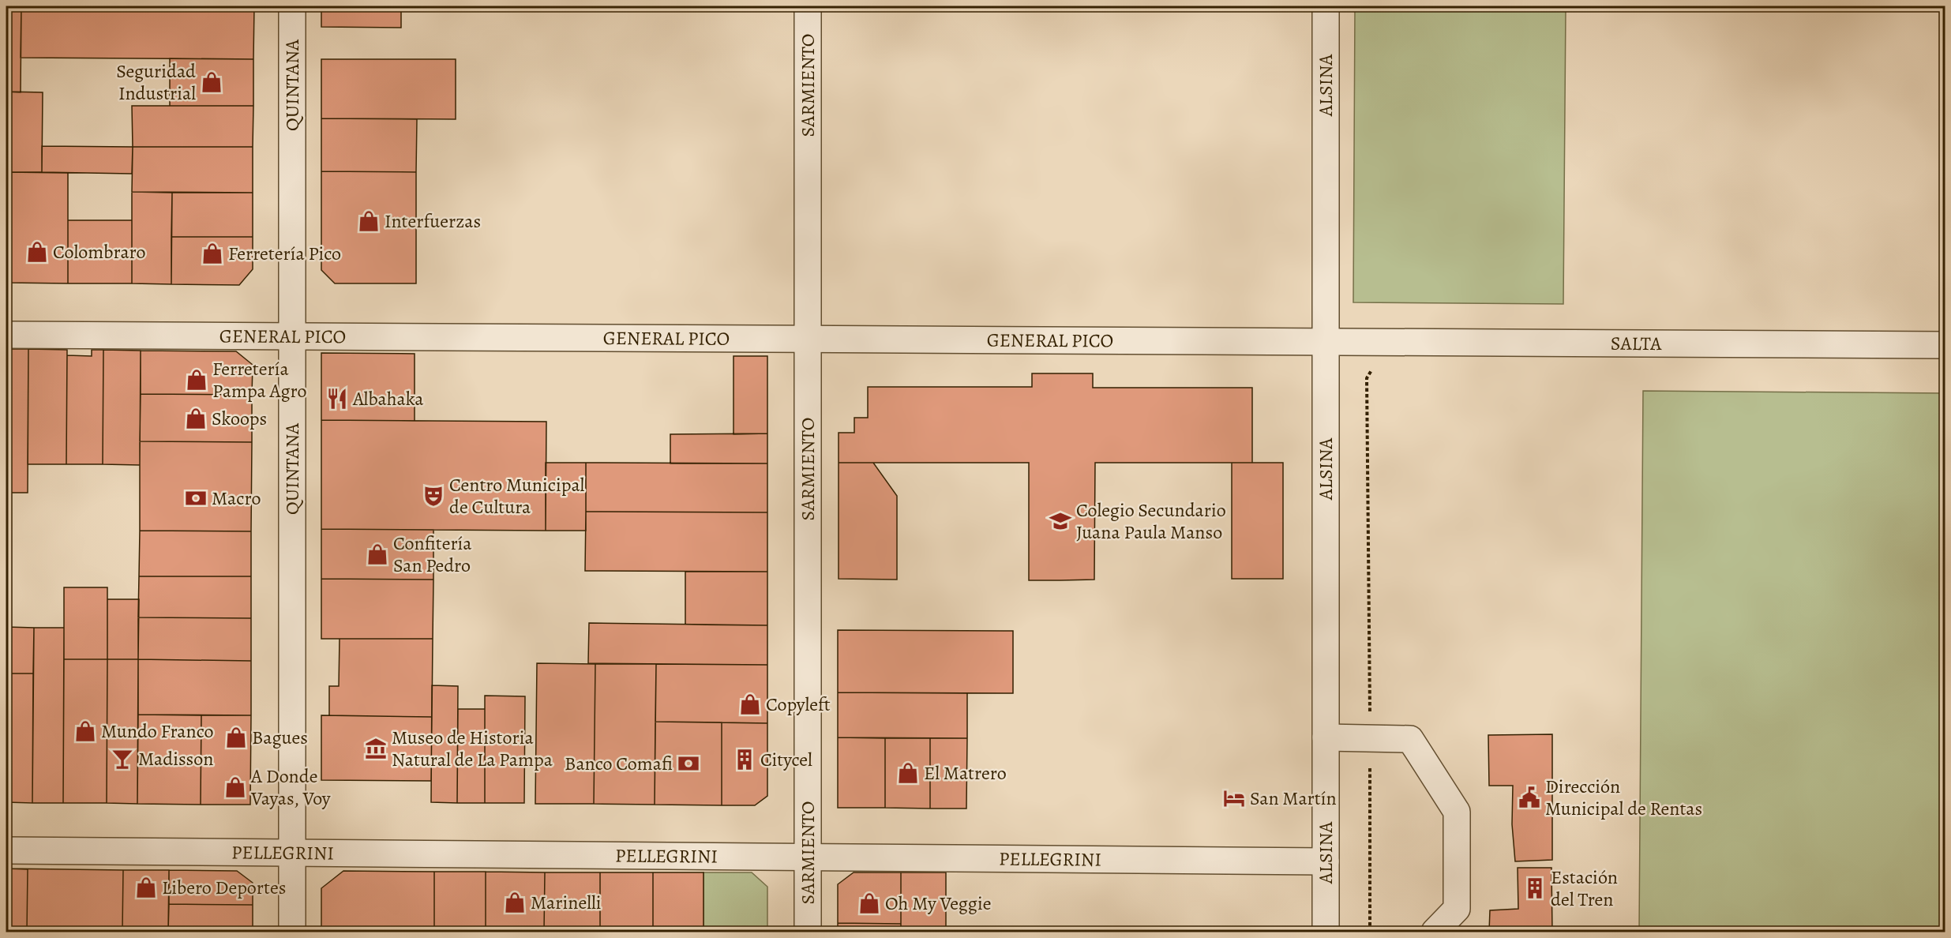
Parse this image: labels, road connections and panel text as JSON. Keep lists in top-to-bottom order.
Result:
{
  "streets": {
    "street": [
      "QUINTANA",
      "SARMIENTO",
      "ALSINA",
      "GENERAL PICO",
      "SALTA",
      "PELLEGRINI"
    ]
  },
  "crossings": [
    ["QUINTANA", "GENERAL PICO"],
    ["QUINTANA", "PELLEGRINI"],
    ["SARMIENTO", "GENERAL PICO"],
    ["SARMIENTO", "PELLEGRINI"],
    ["ALSINA", "GENERAL PICO"],
    ["ALSINA", "SALTA"],
    ["ALSINA", "PELLEGRINI"],
    ["GENERAL PICO", "SALTA"]
  ],
  "places": {
    "shop": [
      "Seguridad Industrial",
      "Interfuerzas",
      "Colombraro",
      "Ferretería Pico",
      "Ferretería Pampa Agro",
      "Skoops",
      "Confitería San Pedro",
      "Copyleft",
      "Mundo Franco",
      "Bagues",
      "El Matrero",
      "A Donde Vayas, Voy",
      "Libero Deportes",
      "Marinelli",
      "Oh My Veggie"
    ],
    "restaurant": ["Albahaka"],
    "theatre": ["Centro Municipal de Cultura"],
    "bank": ["Macro", "Banco Comafi"],
    "school or university": ["Colegio Secundario Juana Paula Manso"],
    "museum": ["Museo de Historia Natural de La Pampa"],
    "bar": ["Madisson"],
    "building": ["Citycel", "Estación del Tren"],
    "public building": ["Dirección Municipal de Rentas"],
    "hotel": ["San Martín"]
  }
}
